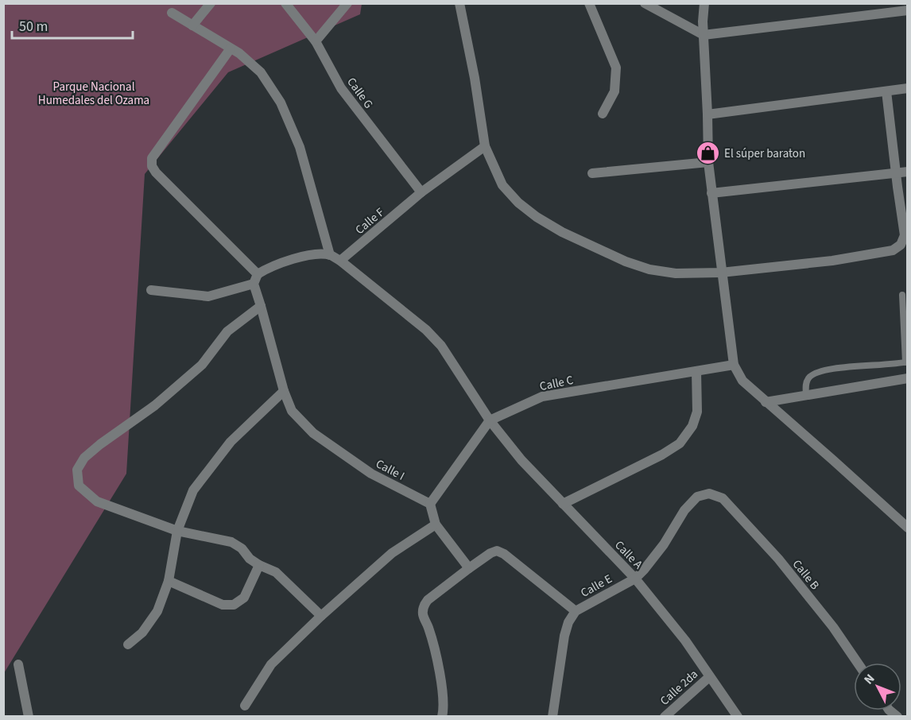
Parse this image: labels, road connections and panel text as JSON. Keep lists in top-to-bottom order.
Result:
{
  "streets": {
    "street": [
      "Calle G",
      "Calle F",
      "Calle C",
      "Calle I",
      "Calle A",
      "Calle B",
      "Calle E",
      "Calle 2da"
    ]
  },
  "crossings": [
    ["Calle G", "Calle F"],
    ["Calle F", "Calle A"],
    ["Calle C", "Calle I"],
    ["Calle C", "Calle A"],
    ["Calle A", "Calle E"],
    ["Calle A", "Calle 2da"],
    ["Calle B", "Calle E"]
  ],
  "parks": ["Parque Nacional Humedales del Ozama"],
  "places": {
    "shop": ["El súper baraton"]
  },
  "scale_bar": "50 m",
  "north": "top left"
}
